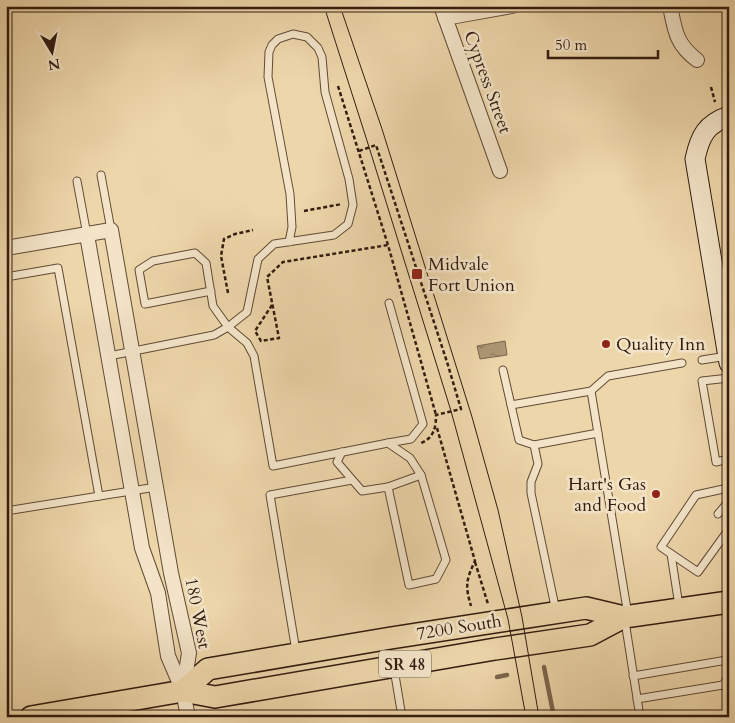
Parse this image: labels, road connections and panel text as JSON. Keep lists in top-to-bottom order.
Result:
{
  "streets": {
    "main road": ["7200 South", "SR 48"],
    "street": ["Cypress Street", "180 West"]
  },
  "crossings": [
    ["180 West", "7200 South"]
  ],
  "places": {
    "transit": ["Midvale Fort Union"],
    "other": ["Quality Inn", "Hart's Gas and Food"]
  },
  "scale_bar": "50 m",
  "north": "bottom"
}
